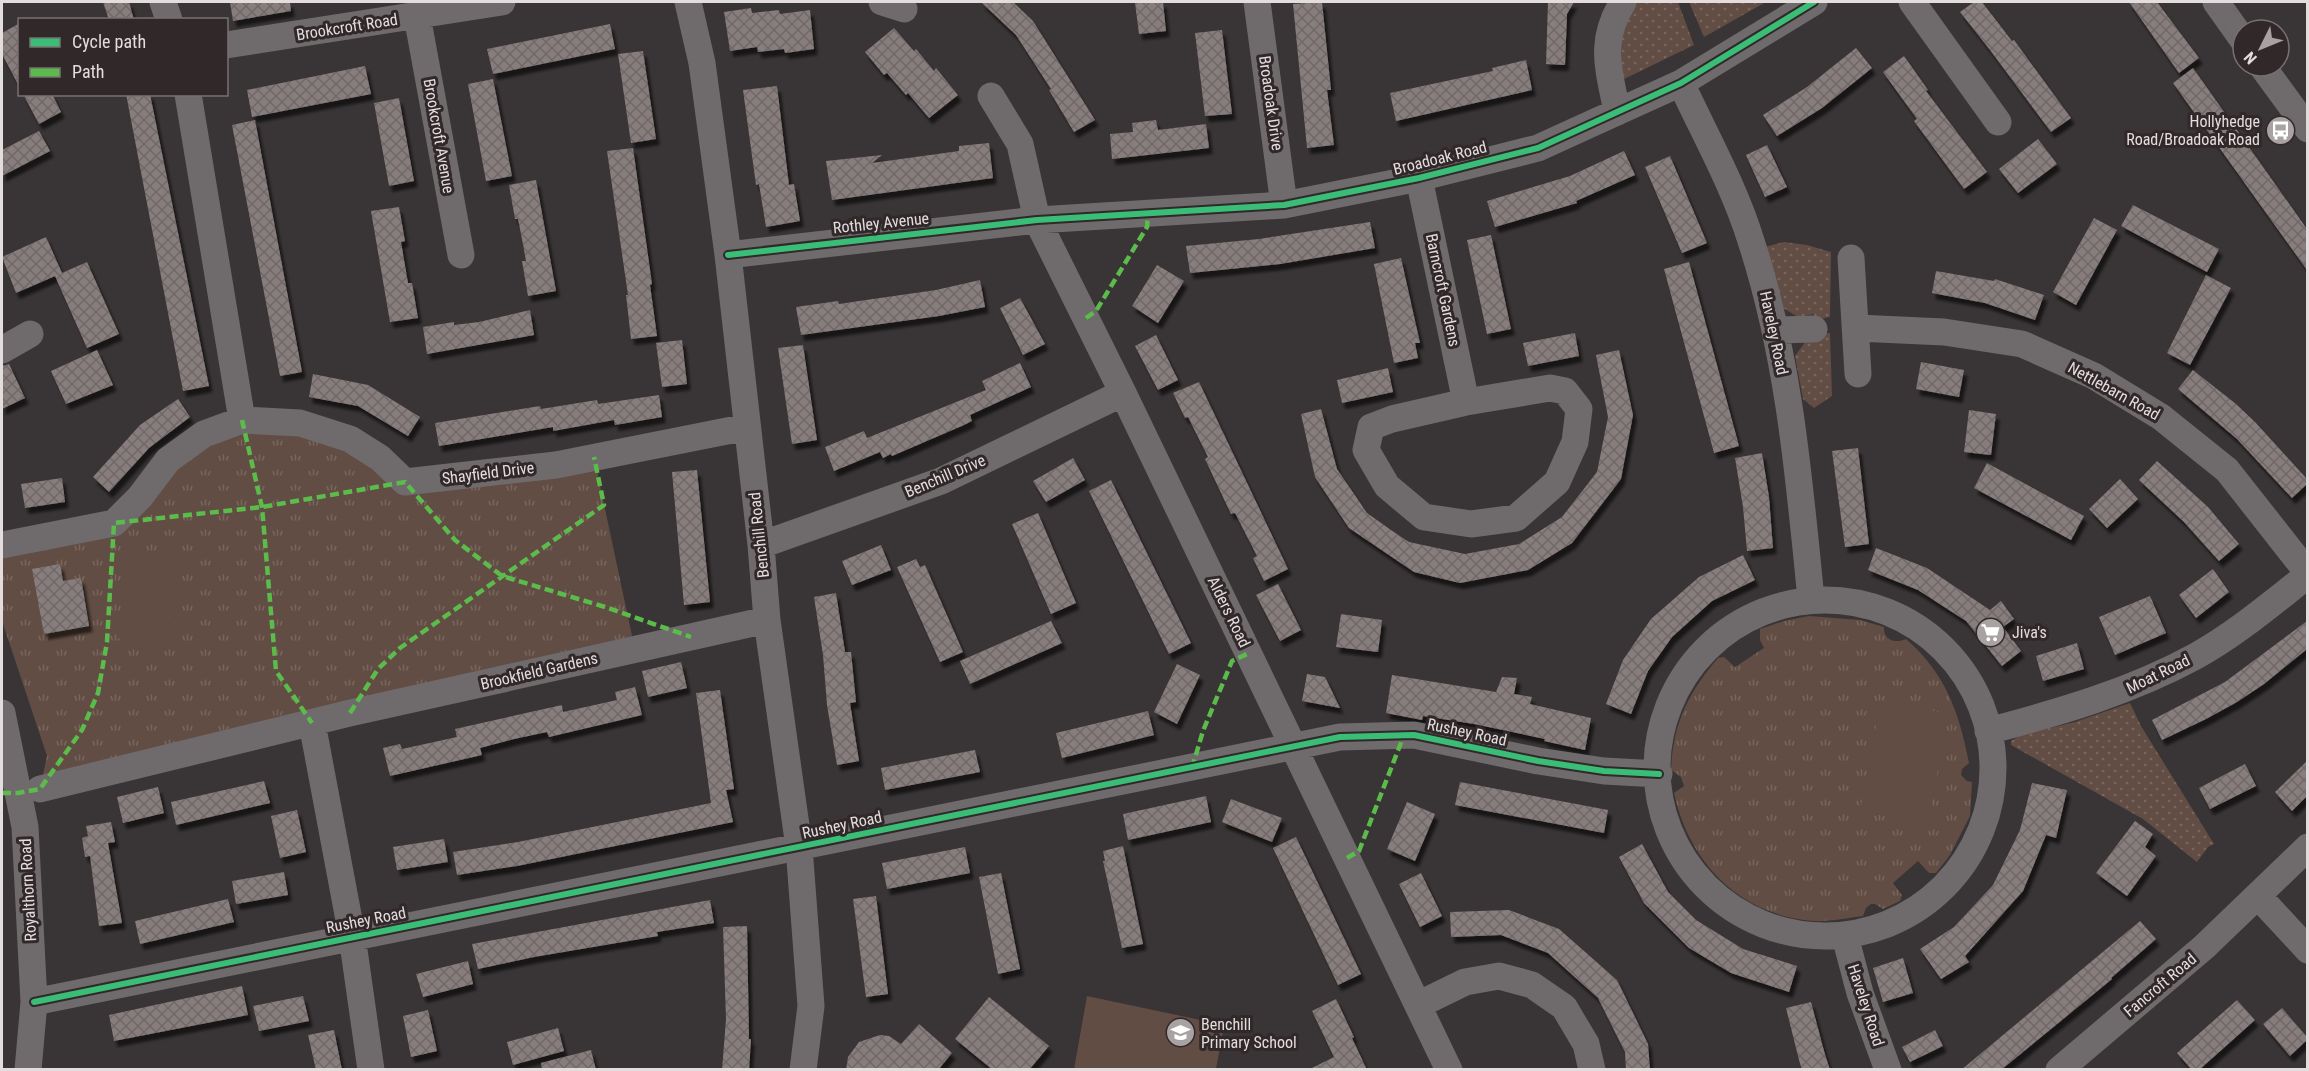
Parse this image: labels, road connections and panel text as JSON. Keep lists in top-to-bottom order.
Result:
{
  "streets": {
    "street": [
      "Brookcroft Road",
      "Broadoak Drive",
      "Brookcroft Avenue",
      "Broadoak Road",
      "Rothley Avenue",
      "Barncroft Gardens",
      "Haveley Road",
      "Nettlebarn Road",
      "Shayfield Drive",
      "Benchill Drive",
      "Benchill Road",
      "Alders Road",
      "Brookfield Gardens",
      "Moat Road",
      "Rushey Road",
      "Royalthorn Road",
      "Fancroft Road"
    ]
  },
  "crossings": [
    ["Brookcroft Road", "Brookcroft Avenue"],
    ["Broadoak Drive", "Broadoak Road"],
    ["Broadoak Road", "Rothley Avenue"],
    ["Broadoak Road", "Barncroft Gardens"],
    ["Broadoak Road", "Haveley Road"],
    ["Broadoak Road", "Alders Road"],
    ["Rothley Avenue", "Benchill Road"],
    ["Rothley Avenue", "Alders Road"],
    ["Nettlebarn Road", "Moat Road"],
    ["Shayfield Drive", "Benchill Road"],
    ["Benchill Drive", "Benchill Road"],
    ["Benchill Drive", "Alders Road"],
    ["Benchill Road", "Brookfield Gardens"],
    ["Benchill Road", "Rushey Road"],
    ["Alders Road", "Rushey Road"],
    ["Rushey Road", "Royalthorn Road"]
  ],
  "places": {
    "bus stop": ["Hollyhedge Road/Broadoak Road"],
    "supermarket": ["Jiva's"],
    "school or university": ["Benchill Primary School"]
  },
  "legend": ["Cycle path", "Path"],
  "north": "bottom left"
}
